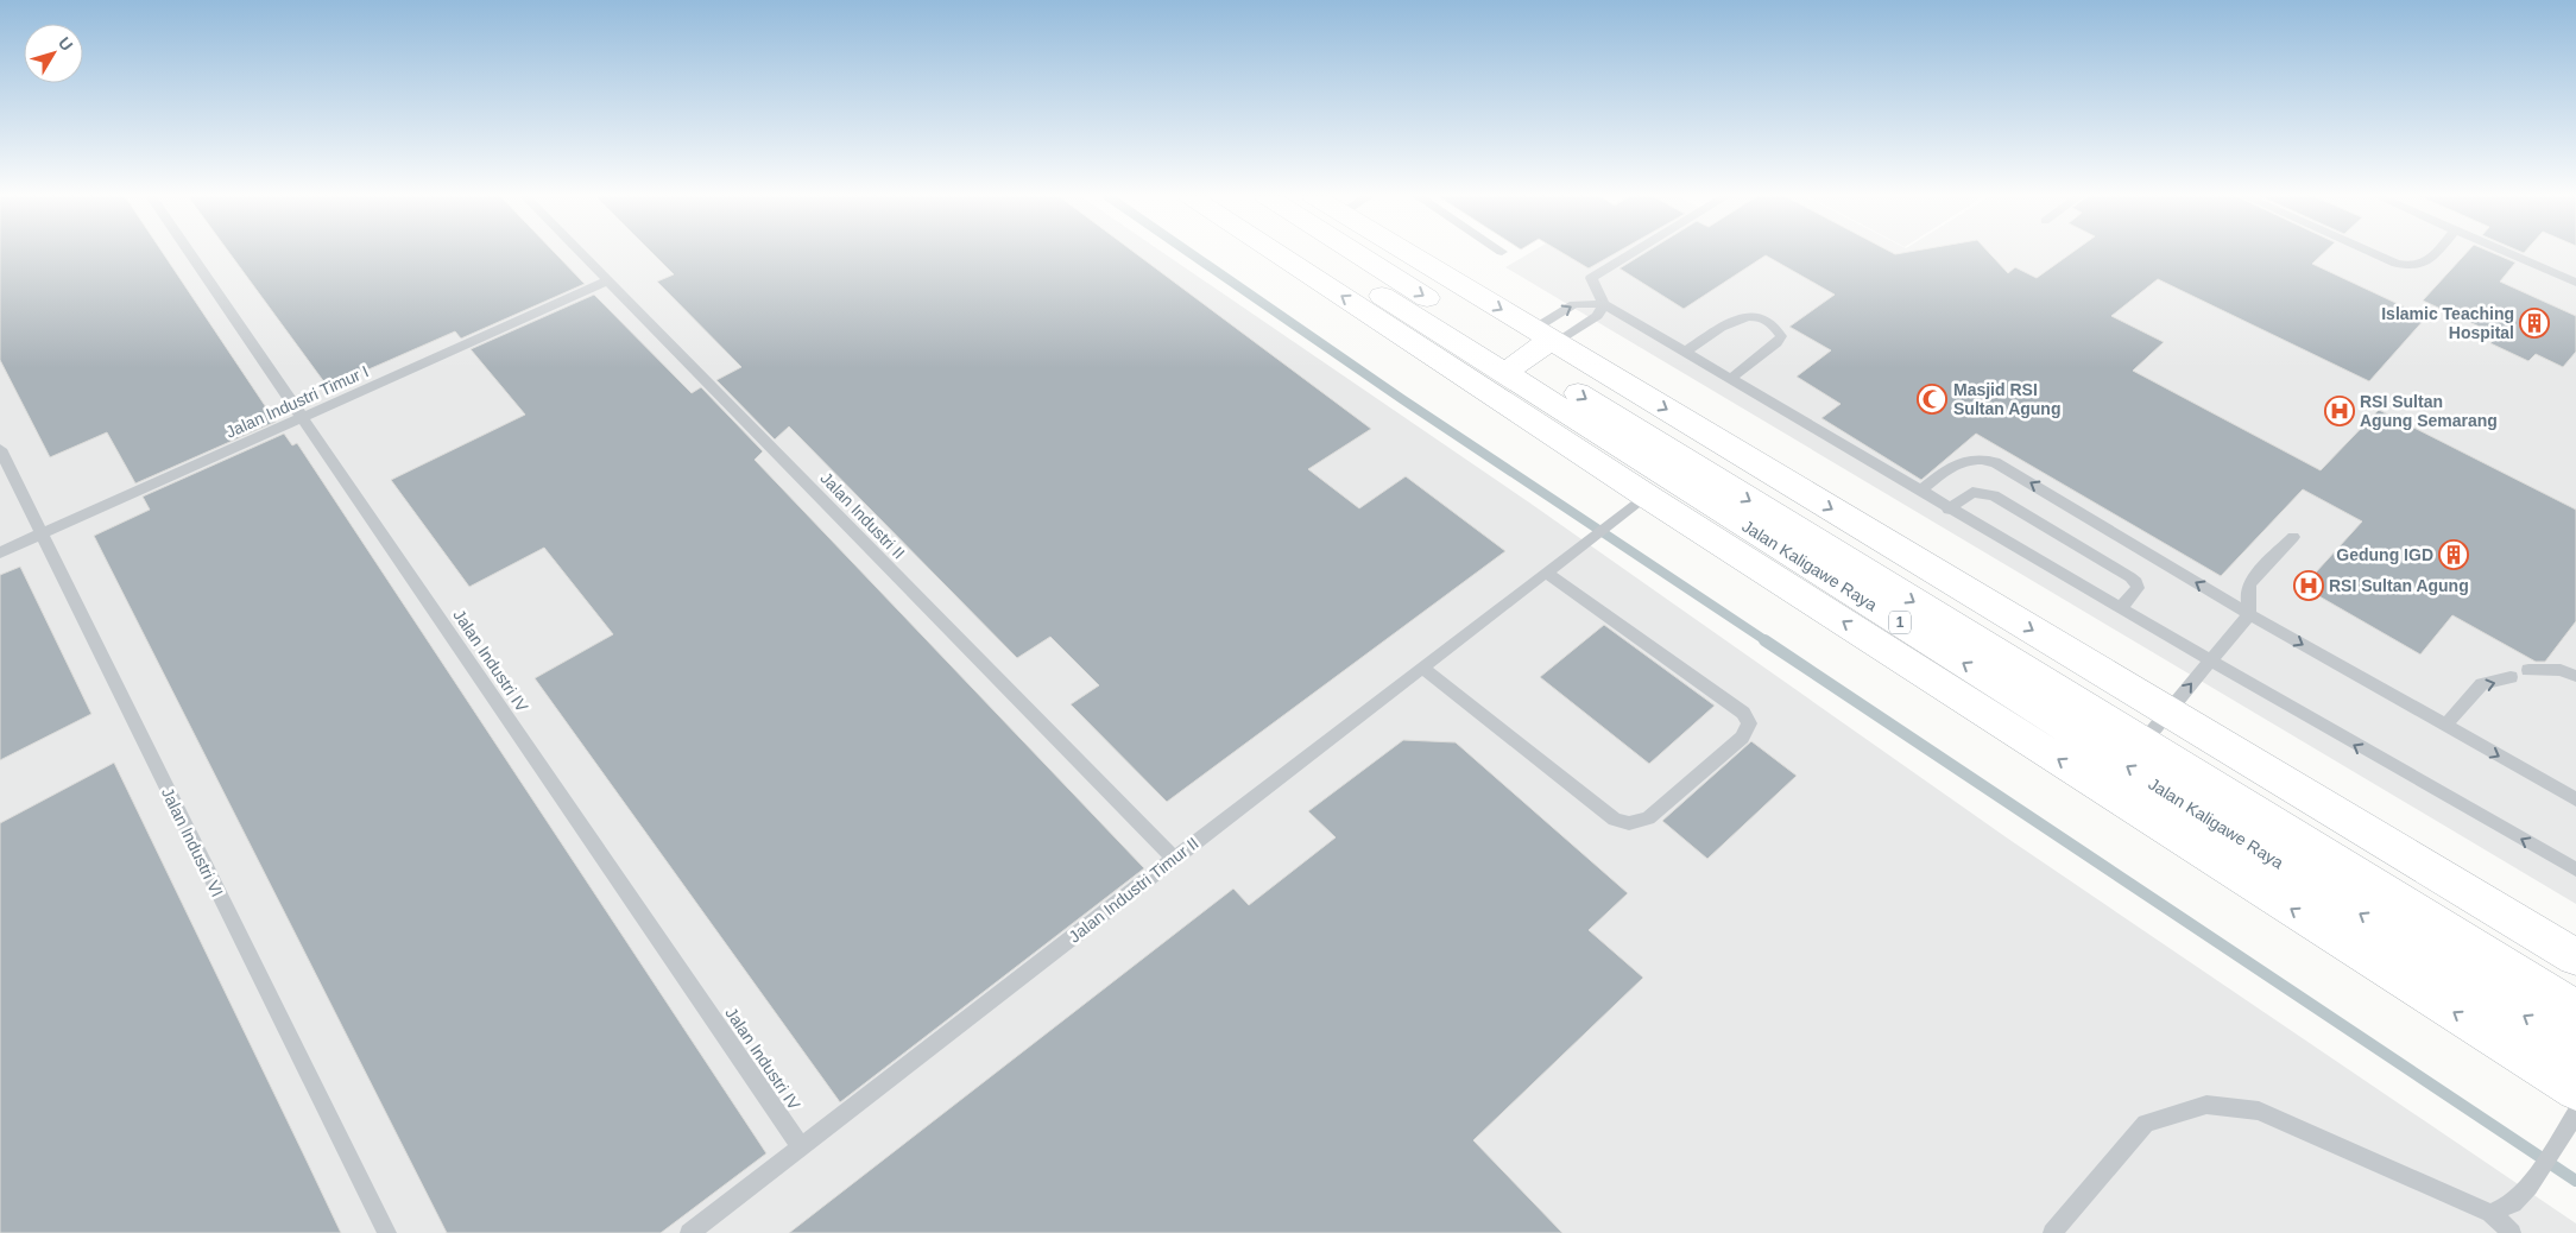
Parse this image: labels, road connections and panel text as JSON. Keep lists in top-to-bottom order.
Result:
{
  "streets": {
    "highway": ["Jalan Kaligawe Raya", "1"],
    "lane": [
      "Jalan Industri Timur I",
      "Jalan Industri II",
      "Jalan Industri IV",
      "Jalan Industri VI",
      "Jalan Industri Timur II"
    ]
  },
  "crossings": [
    ["Jalan Industri Timur I", "Jalan Industri II"],
    ["Jalan Industri Timur I", "Jalan Industri IV"],
    ["Jalan Industri Timur I", "Jalan Industri VI"],
    ["Jalan Industri II", "Jalan Industri Timur II"],
    ["Jalan Industri IV", "Jalan Industri Timur II"]
  ],
  "places": {
    "building": ["Islamic Teaching Hospital", "Gedung IGD"],
    "mosque": ["Masjid RSI Sultan Agung"],
    "hospital": ["RSI Sultan Agung Semarang", "RSI Sultan Agung"]
  },
  "north": "top right"
}
